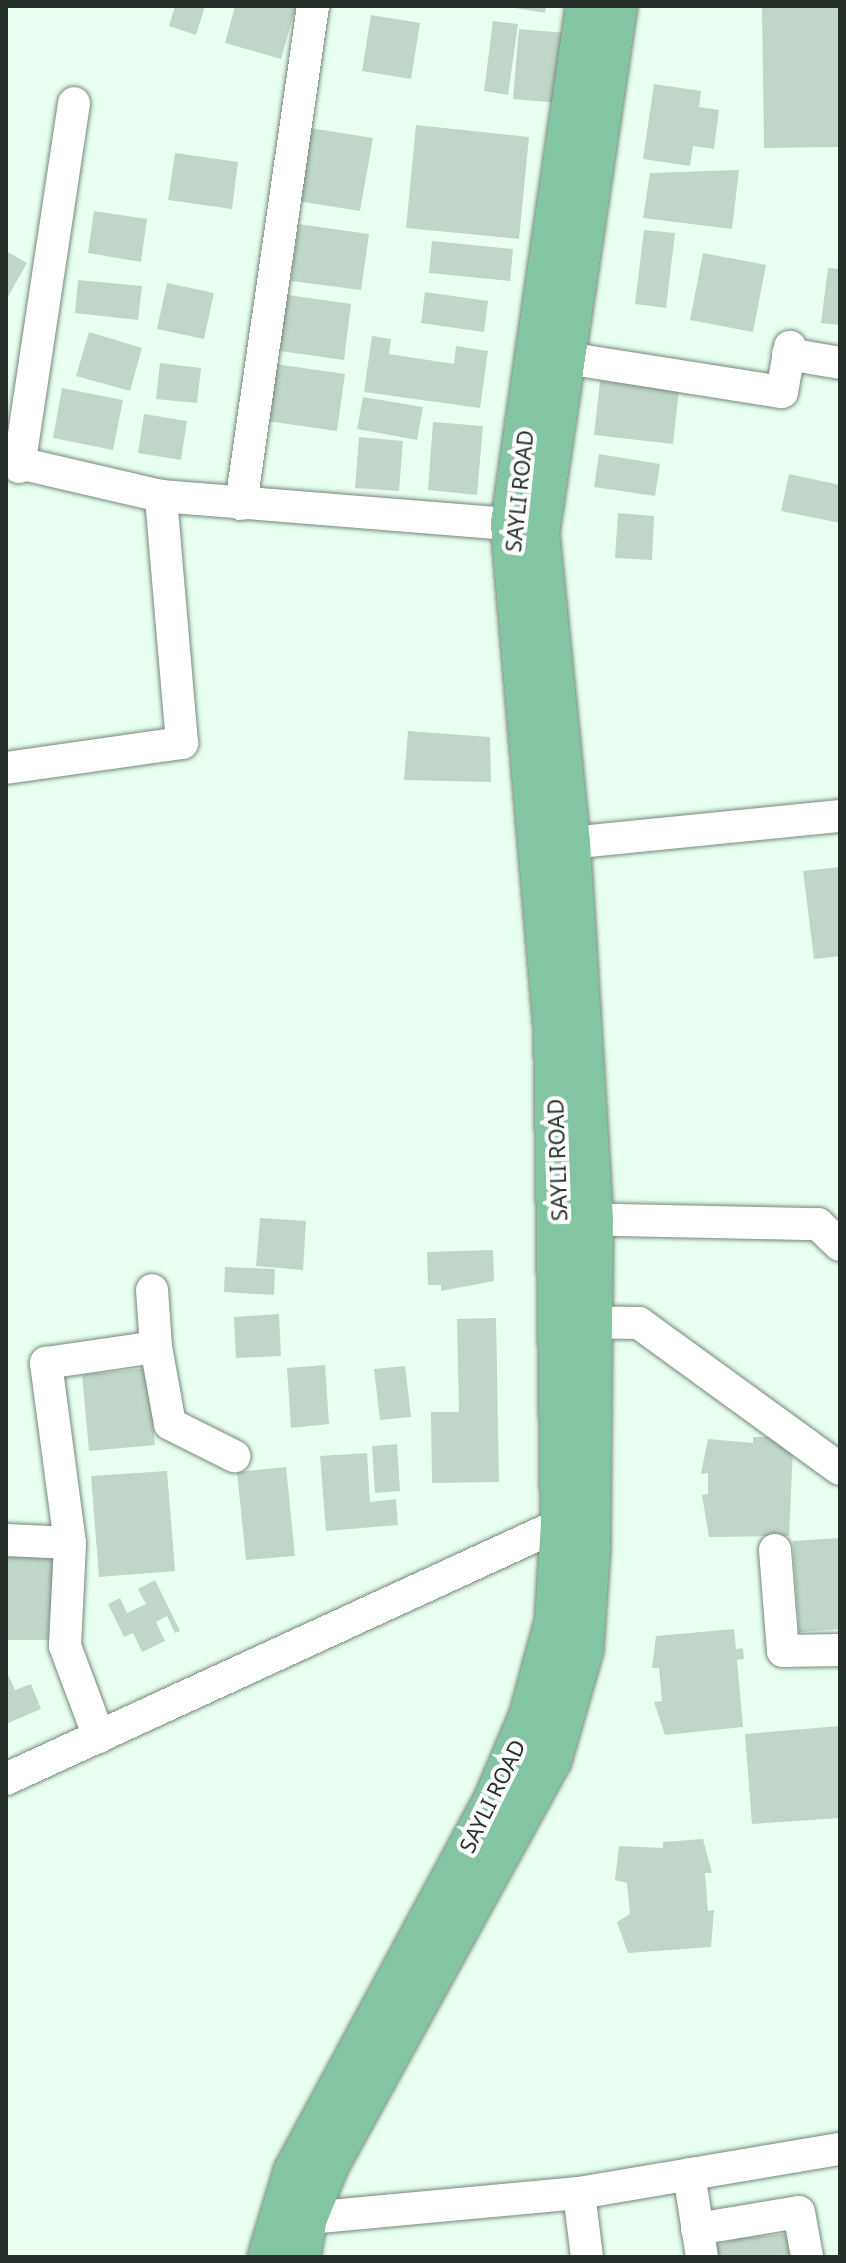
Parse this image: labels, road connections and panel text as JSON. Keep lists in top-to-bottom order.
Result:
{
  "streets": {
    "main road": ["SAYLI ROAD"]
  }
}
